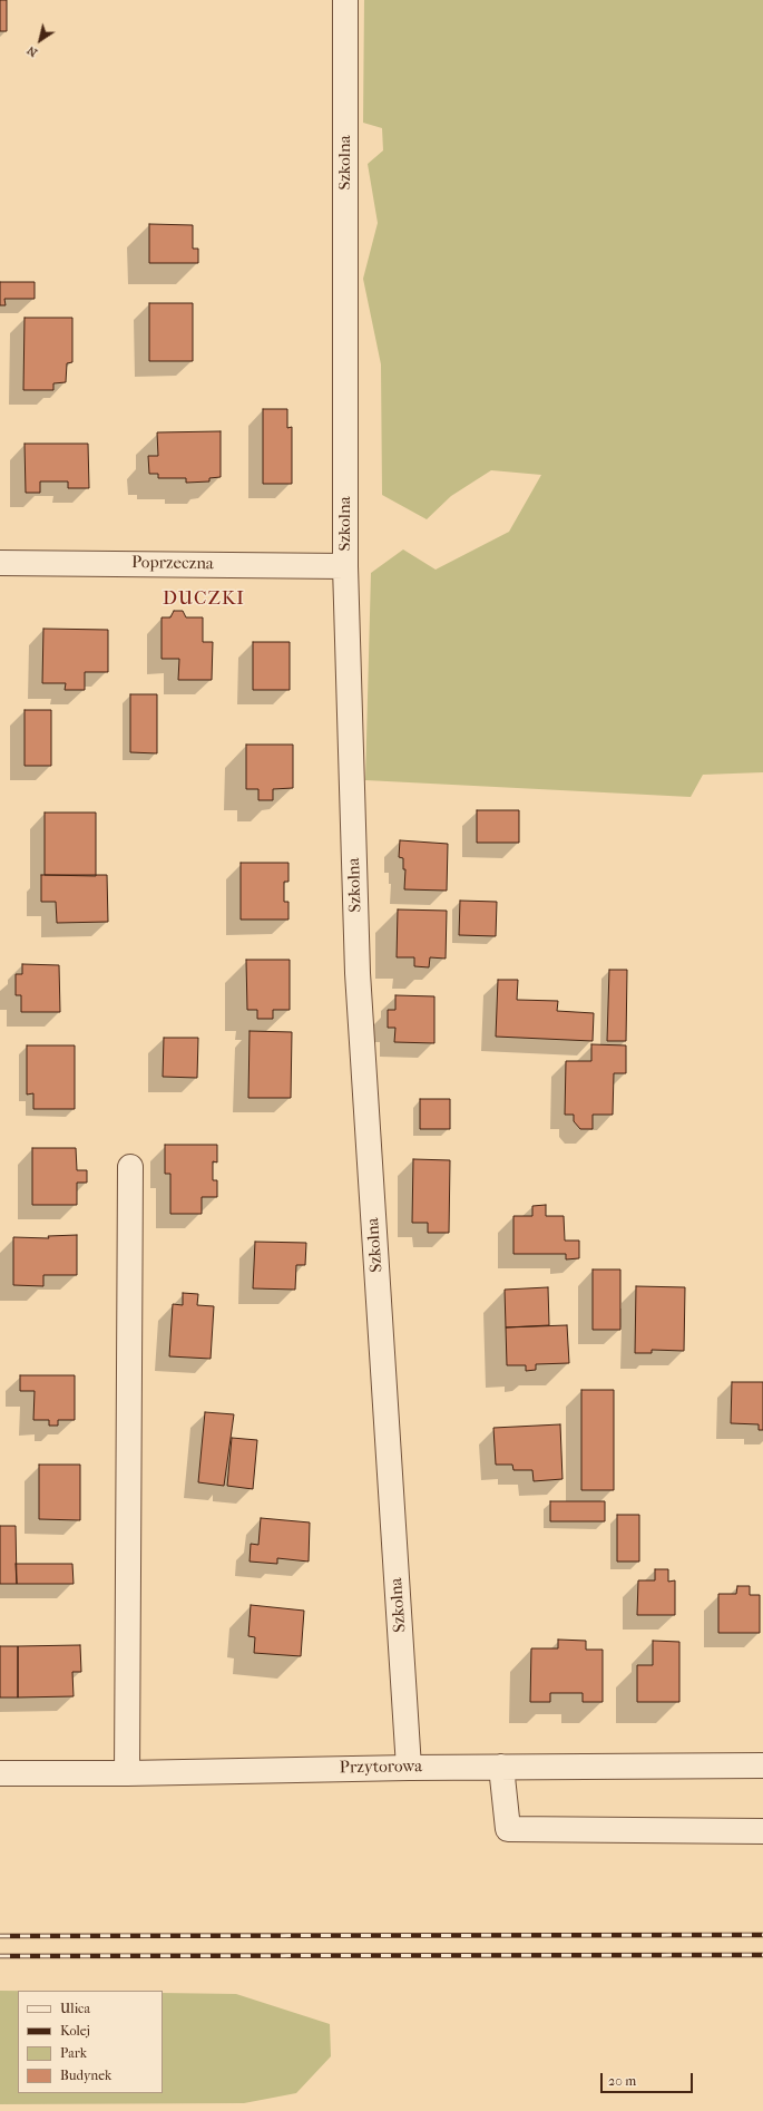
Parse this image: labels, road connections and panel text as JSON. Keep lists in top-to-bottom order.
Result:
{
  "streets": {
    "street": ["Szkolna", "Poprzeczna", "Przytorowa"]
  },
  "crossings": [
    ["Szkolna", "Poprzeczna"],
    ["Szkolna", "Przytorowa"]
  ],
  "districts": ["DUCZKI"],
  "legend": [
    "Ulica",
    "Kolej",
    "Park",
    "Budynek"
  ],
  "scale_bar": "20 m",
  "north": "bottom left"
}
